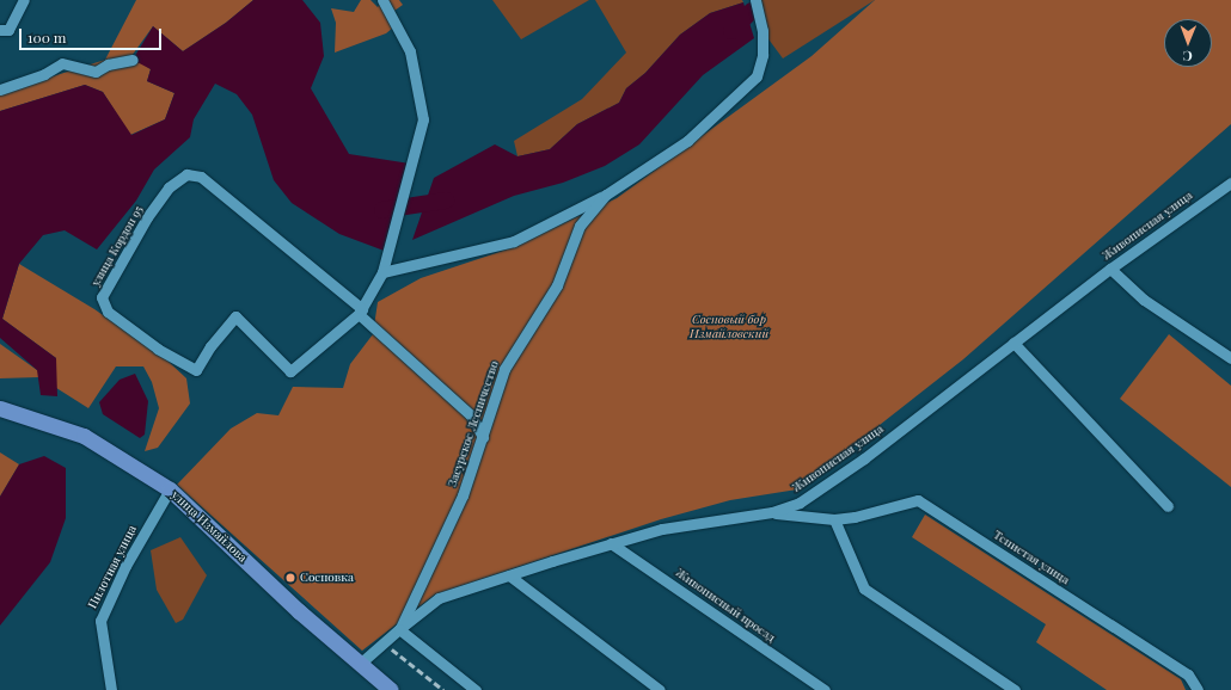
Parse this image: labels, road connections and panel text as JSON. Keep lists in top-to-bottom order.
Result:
{
  "streets": {
    "main road": ["улица Измайлова"],
    "street": [
      "Живописная улица",
      "улица Кордон 95",
      "Засурское Лесничество",
      "Тенистая улица",
      "Пилотная улица",
      "Живописный проезд"
    ]
  },
  "crossings": [
    ["Живописная улица", "Засурское Лесничество"],
    ["Живописная улица", "улица Измайлова"],
    ["Живописная улица", "Тенистая улица"],
    ["Живописная улица", "Живописный проезд"],
    ["улица Кордон 95", "Засурское Лесничество"],
    ["улица Измайлова", "Пилотная улица"]
  ],
  "parks": ["Сосновый бор Измайловский"],
  "places": ["Сосновка"],
  "scale_bar": "100 m",
  "north": "bottom"
}
